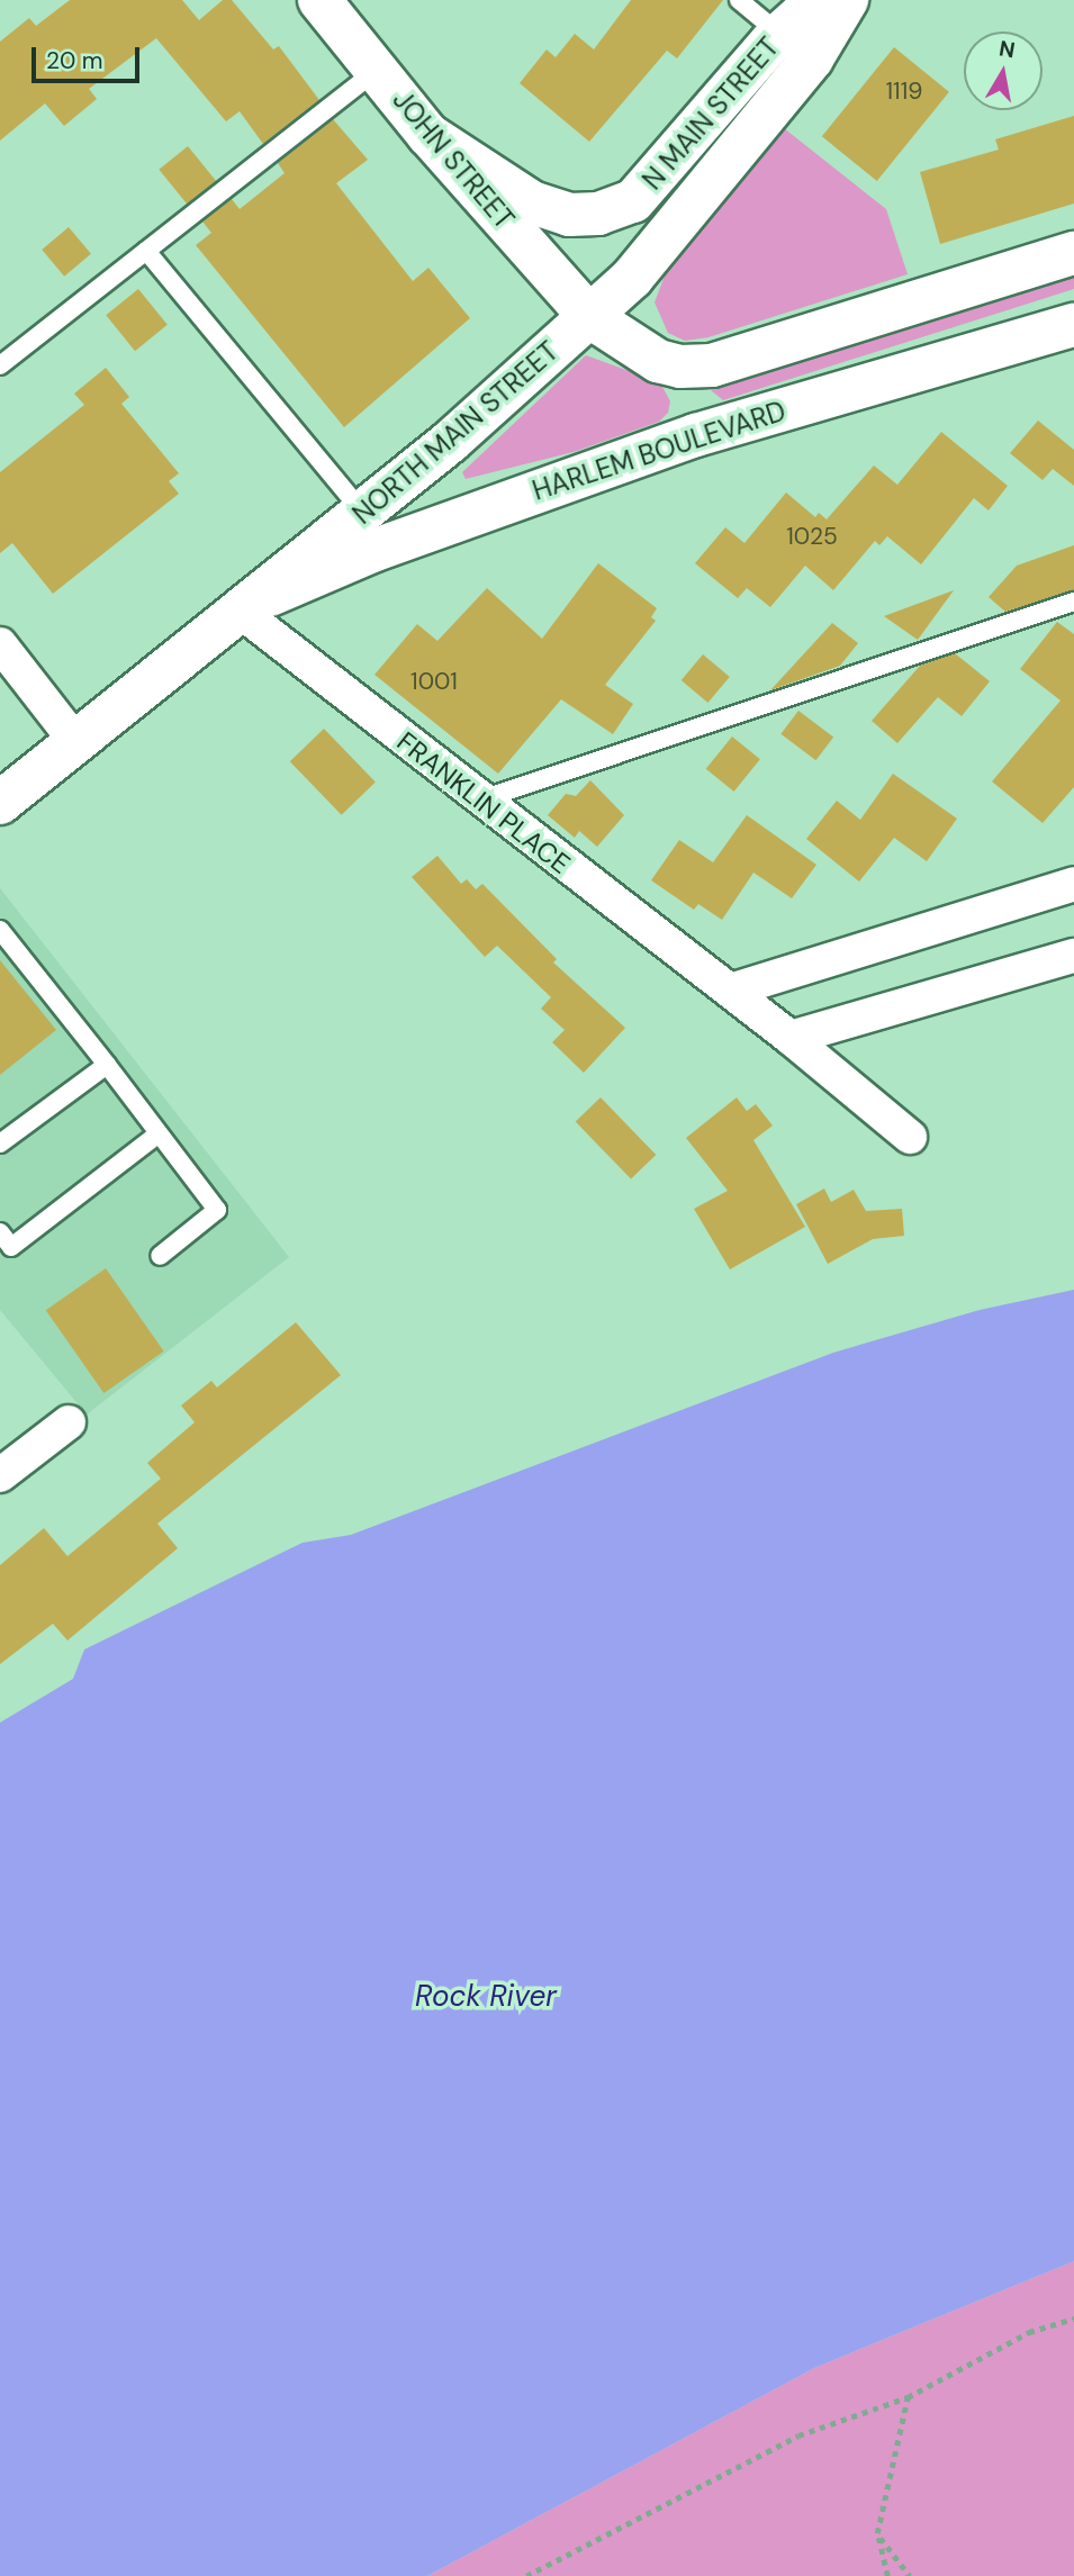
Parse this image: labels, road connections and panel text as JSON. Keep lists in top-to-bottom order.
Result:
{
  "streets": {
    "main road": [
      "N MAIN STREET",
      "JOHN STREET",
      "NORTH MAIN STREET",
      "HARLEM BOULEVARD"
    ],
    "street": ["FRANKLIN PLACE"]
  },
  "crossings": [
    ["N MAIN STREET", "JOHN STREET"],
    ["JOHN STREET", "NORTH MAIN STREET"],
    ["NORTH MAIN STREET", "HARLEM BOULEVARD"],
    ["NORTH MAIN STREET", "FRANKLIN PLACE"],
    ["HARLEM BOULEVARD", "FRANKLIN PLACE"]
  ],
  "water": ["Rock River"],
  "house_numbers": ["1119", "1025", "1001"],
  "scale_bar": "20 m",
  "north": "top"
}
